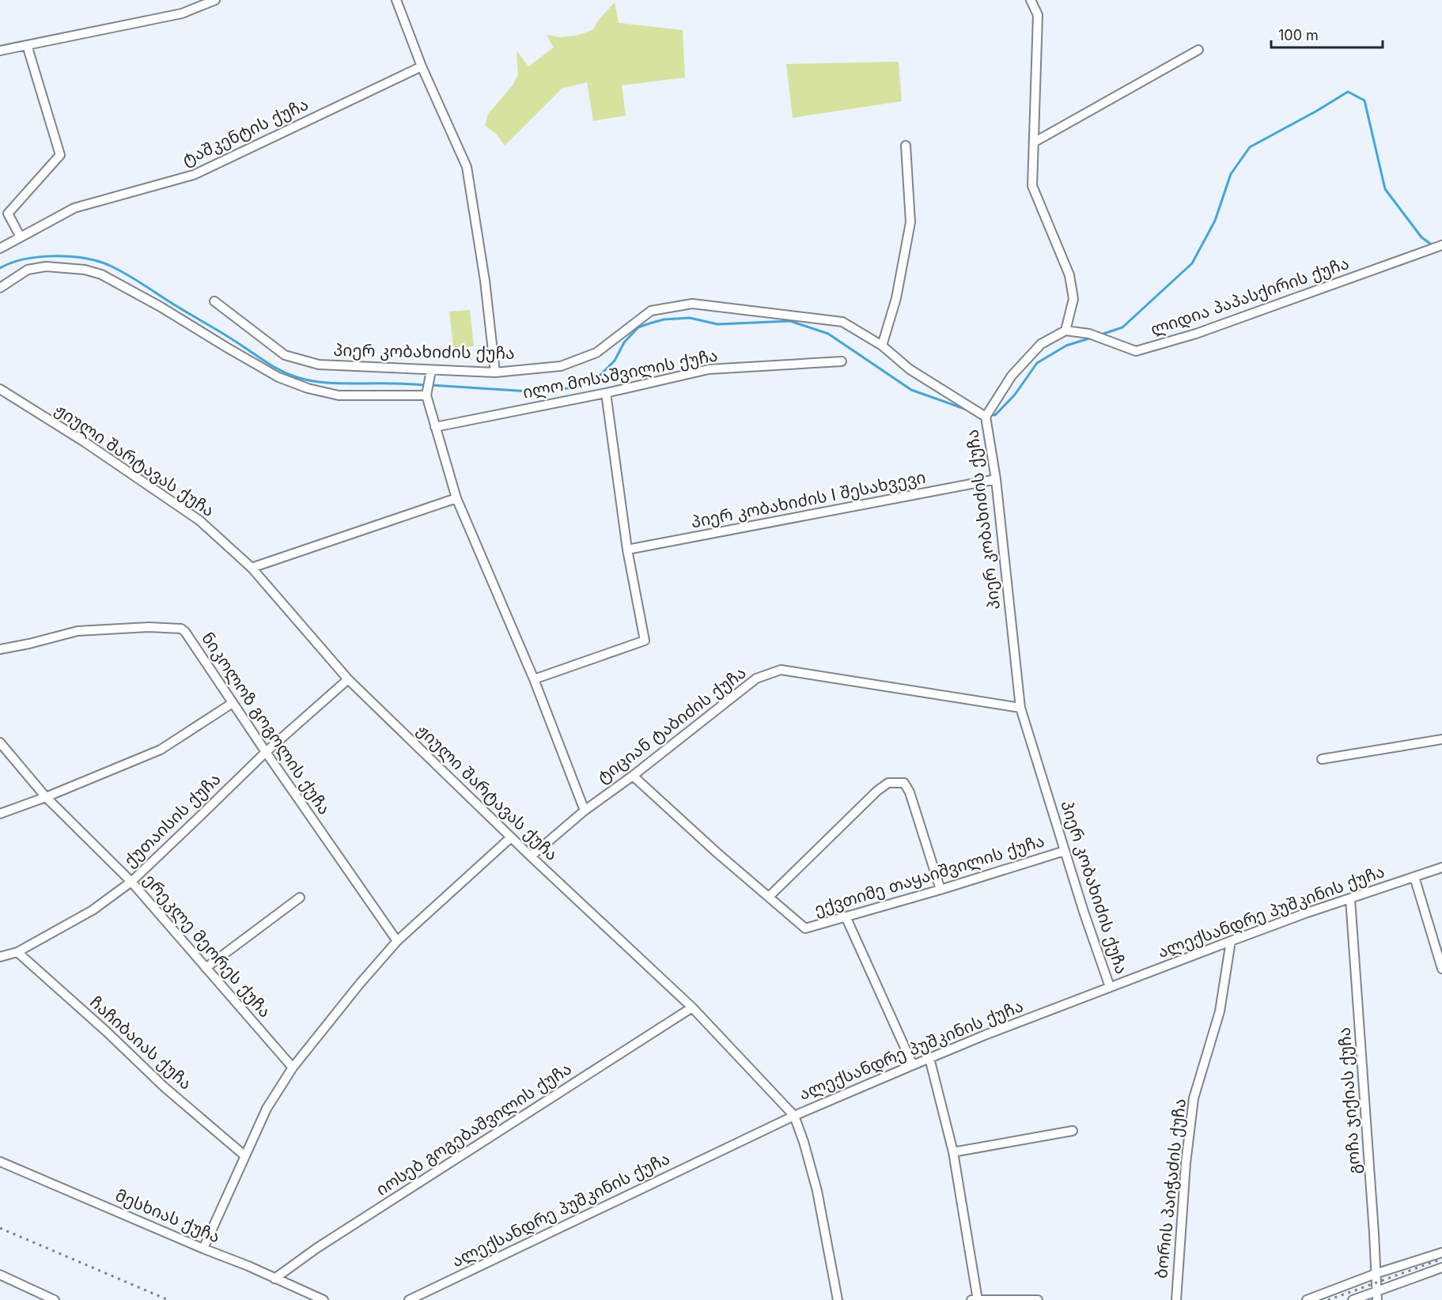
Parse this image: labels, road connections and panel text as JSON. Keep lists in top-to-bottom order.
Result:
{
  "streets": {
    "street": [
      "ტაშკენტის ქუჩა",
      "ლიდია პაპასქირის ქუჩა",
      "პიერ კობახიძის ქუჩა",
      "ილო მოსაშვილის ქუჩა",
      "ჟიული შარტავას ქუჩა",
      "პიერ კობახიძის I შესახვევი",
      "ნიკოლოზ გოგოლის ქუჩა",
      "ტიციან ტაბიძის ქუჩა",
      "ქუთაისის ქუჩა",
      "ექვთიმე თაყაიშვილის ქუჩა",
      "ალექსანდრე პუშკინის ქუჩა",
      "ერეკლე მეორეს ქუჩა",
      "ჩაჩიბაიას ქუჩა",
      "გოჩა ჯიქიას ქუჩა",
      "იოსებ გოგებაშვილის ქუჩა",
      "ბორის პაიჭაძის ქუჩა",
      "მესხიას ქუჩა"
    ]
  },
  "crossings": [
    ["პიერ კობახიძის ქუჩა", "პიერ კობახიძის I შესახვევი"],
    ["პიერ კობახიძის ქუჩა", "ტიციან ტაბიძის ქუჩა"],
    ["პიერ კობახიძის ქუჩა", "ექვთიმე თაყაიშვილის ქუჩა"],
    ["პიერ კობახიძის ქუჩა", "ალექსანდრე პუშკინის ქუჩა"],
    ["ჟიული შარტავას ქუჩა", "ტიციან ტაბიძის ქუჩა"],
    ["ჟიული შარტავას ქუჩა", "ქუთაისის ქუჩა"],
    ["ჟიული შარტავას ქუჩა", "ალექსანდრე პუშკინის ქუჩა"],
    ["ჟიული შარტავას ქუჩა", "იოსებ გოგებაშვილის ქუჩა"],
    ["ნიკოლოზ გოგოლის ქუჩა", "ქუთაისის ქუჩა"],
    ["ტიციან ტაბიძის ქუჩა", "ექვთიმე თაყაიშვილის ქუჩა"],
    ["ქუთაისის ქუჩა", "ერეკლე მეორეს ქუჩა"],
    ["ქუთაისის ქუჩა", "ჩაჩიბაიას ქუჩა"],
    ["ალექსანდრე პუშკინის ქუჩა", "გოჩა ჯიქიას ქუჩა"],
    ["ალექსანდრე პუშკინის ქუჩა", "ბორის პაიჭაძის ქუჩა"],
    ["იოსებ გოგებაშვილის ქუჩა", "მესხიას ქუჩა"]
  ],
  "scale_bar": "100 m"
}
